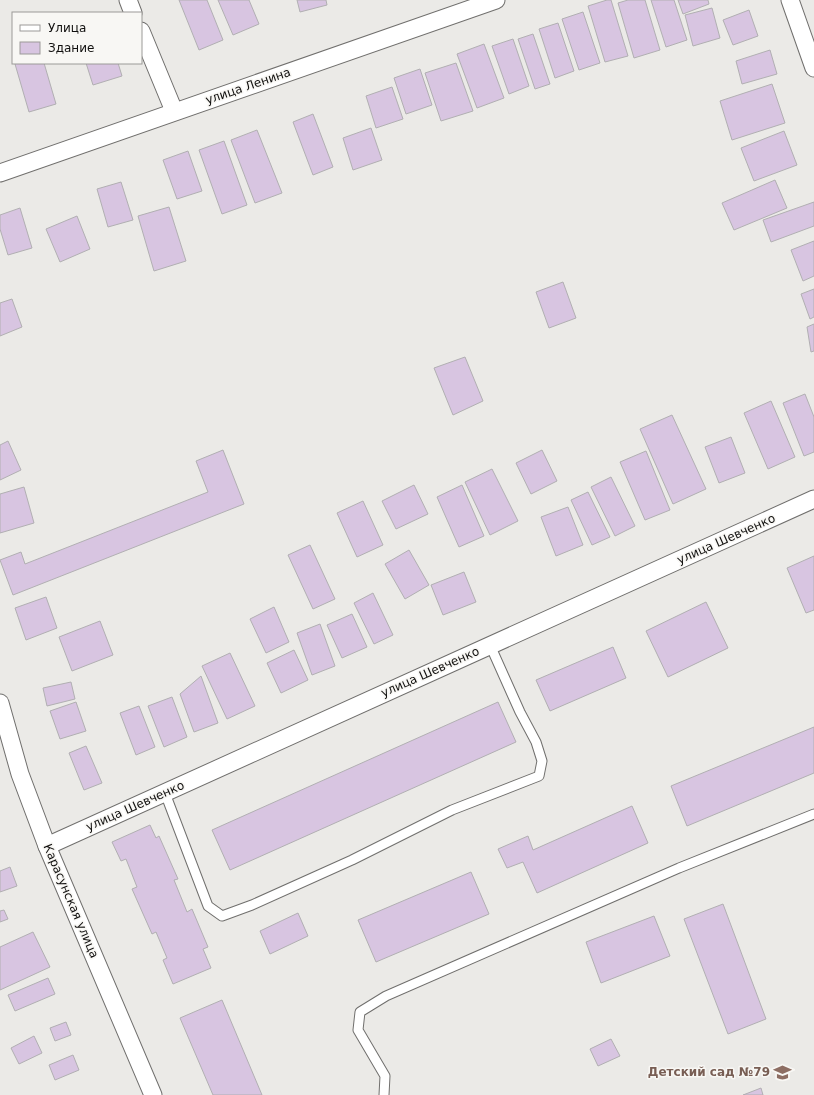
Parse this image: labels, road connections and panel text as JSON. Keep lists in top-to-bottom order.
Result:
{
  "streets": {
    "street": ["улица Ленина", "улица Шевченко", "Карасунская улица"]
  },
  "crossings": [
    ["улица Шевченко", "Карасунская улица"]
  ],
  "places": {
    "school or university": ["Детский сад №79"]
  },
  "legend": ["Улица", "Здание"]
}
